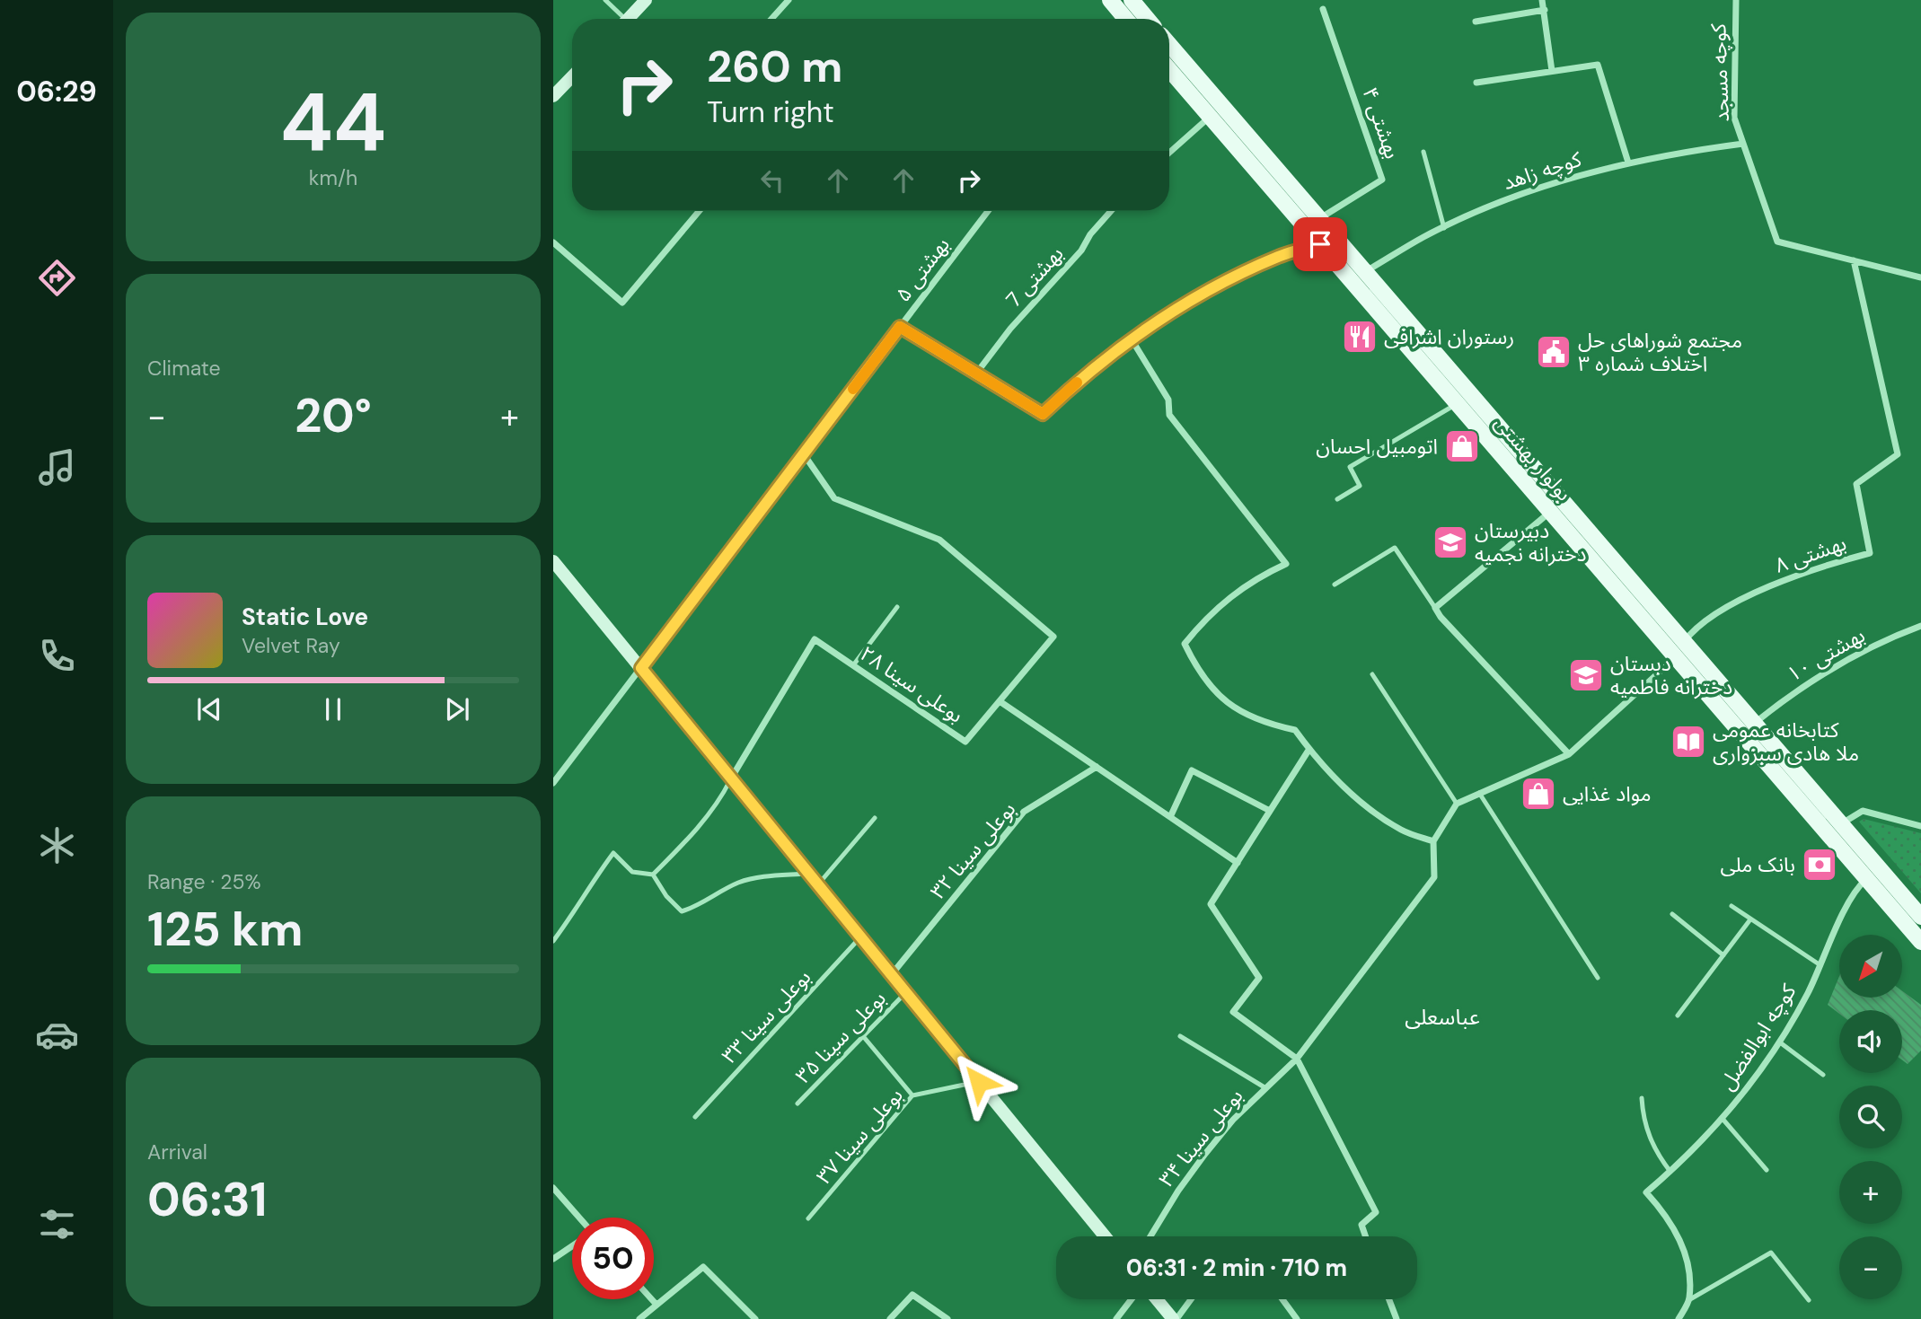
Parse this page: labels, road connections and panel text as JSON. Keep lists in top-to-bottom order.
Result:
{
  "streets": {
    "main road": ["بولوار بهشتی"],
    "street": [
      "کوچه مسجد",
      "بهشتی ۴",
      "کوچه زاهد",
      "بهشتی ۵",
      "بهشتی 7",
      "بهشتی ۸",
      "بهشتی ۱۰",
      "بوعلی سینا ۲۸",
      "بوعلی سینا ۳۲",
      "کوچه ابوالفضل",
      "بوعلی سینا ۳۴"
    ],
    "lane": ["بوعلی سینا ۳۳", "بوعلی سینا ۳۵", "بوعلی سینا ۳۷"]
  },
  "crossings": [
    ["کوچه مسجد", "کوچه زاهد"],
    ["کوچه مسجد", "بهشتی ۸"],
    ["بهشتی ۴", "بولوار بهشتی"],
    ["کوچه زاهد", "بولوار بهشتی"],
    ["بهشتی ۵", "بوعلی سینا ۲۸"],
    ["بولوار بهشتی", "بهشتی ۸"],
    ["بولوار بهشتی", "بهشتی ۱۰"],
    ["بولوار بهشتی", "کوچه ابوالفضل"]
  ],
  "districts": ["عباسعلی"],
  "places": {
    "restaurant": ["رستوران اشرافی"],
    "public building": ["مجتمع شوراهای حل اختلاف شماره ۳"],
    "shop": ["اتومبیل احسان", "مواد غذایی"],
    "school or university": ["دبیرستان دخترانه نجمیه", "دبستان دخترانه فاطمیه"],
    "library": ["کتابخانه عمومی ملا هادی سبزواری"],
    "bank": ["بانک ملی"]
  },
  "north": "bottom left",
  "page": {
    "tabs": "06:29",
    "tile": [
      ["44", "km/h"],
      "Climate",
      ["Range · 25%", "125 km"],
      ["Arrival", "06:31"]
    ],
    "turn": ["260 m", "Turn right"],
    "heat": ["−", "20°", "+"],
    "song": ["Static Love", "Velvet Ray"],
    "map_buttons": ["+", "−"],
    "limit": "50",
    "trip": "06:31 · 2 min · 710 m"
  }
}
